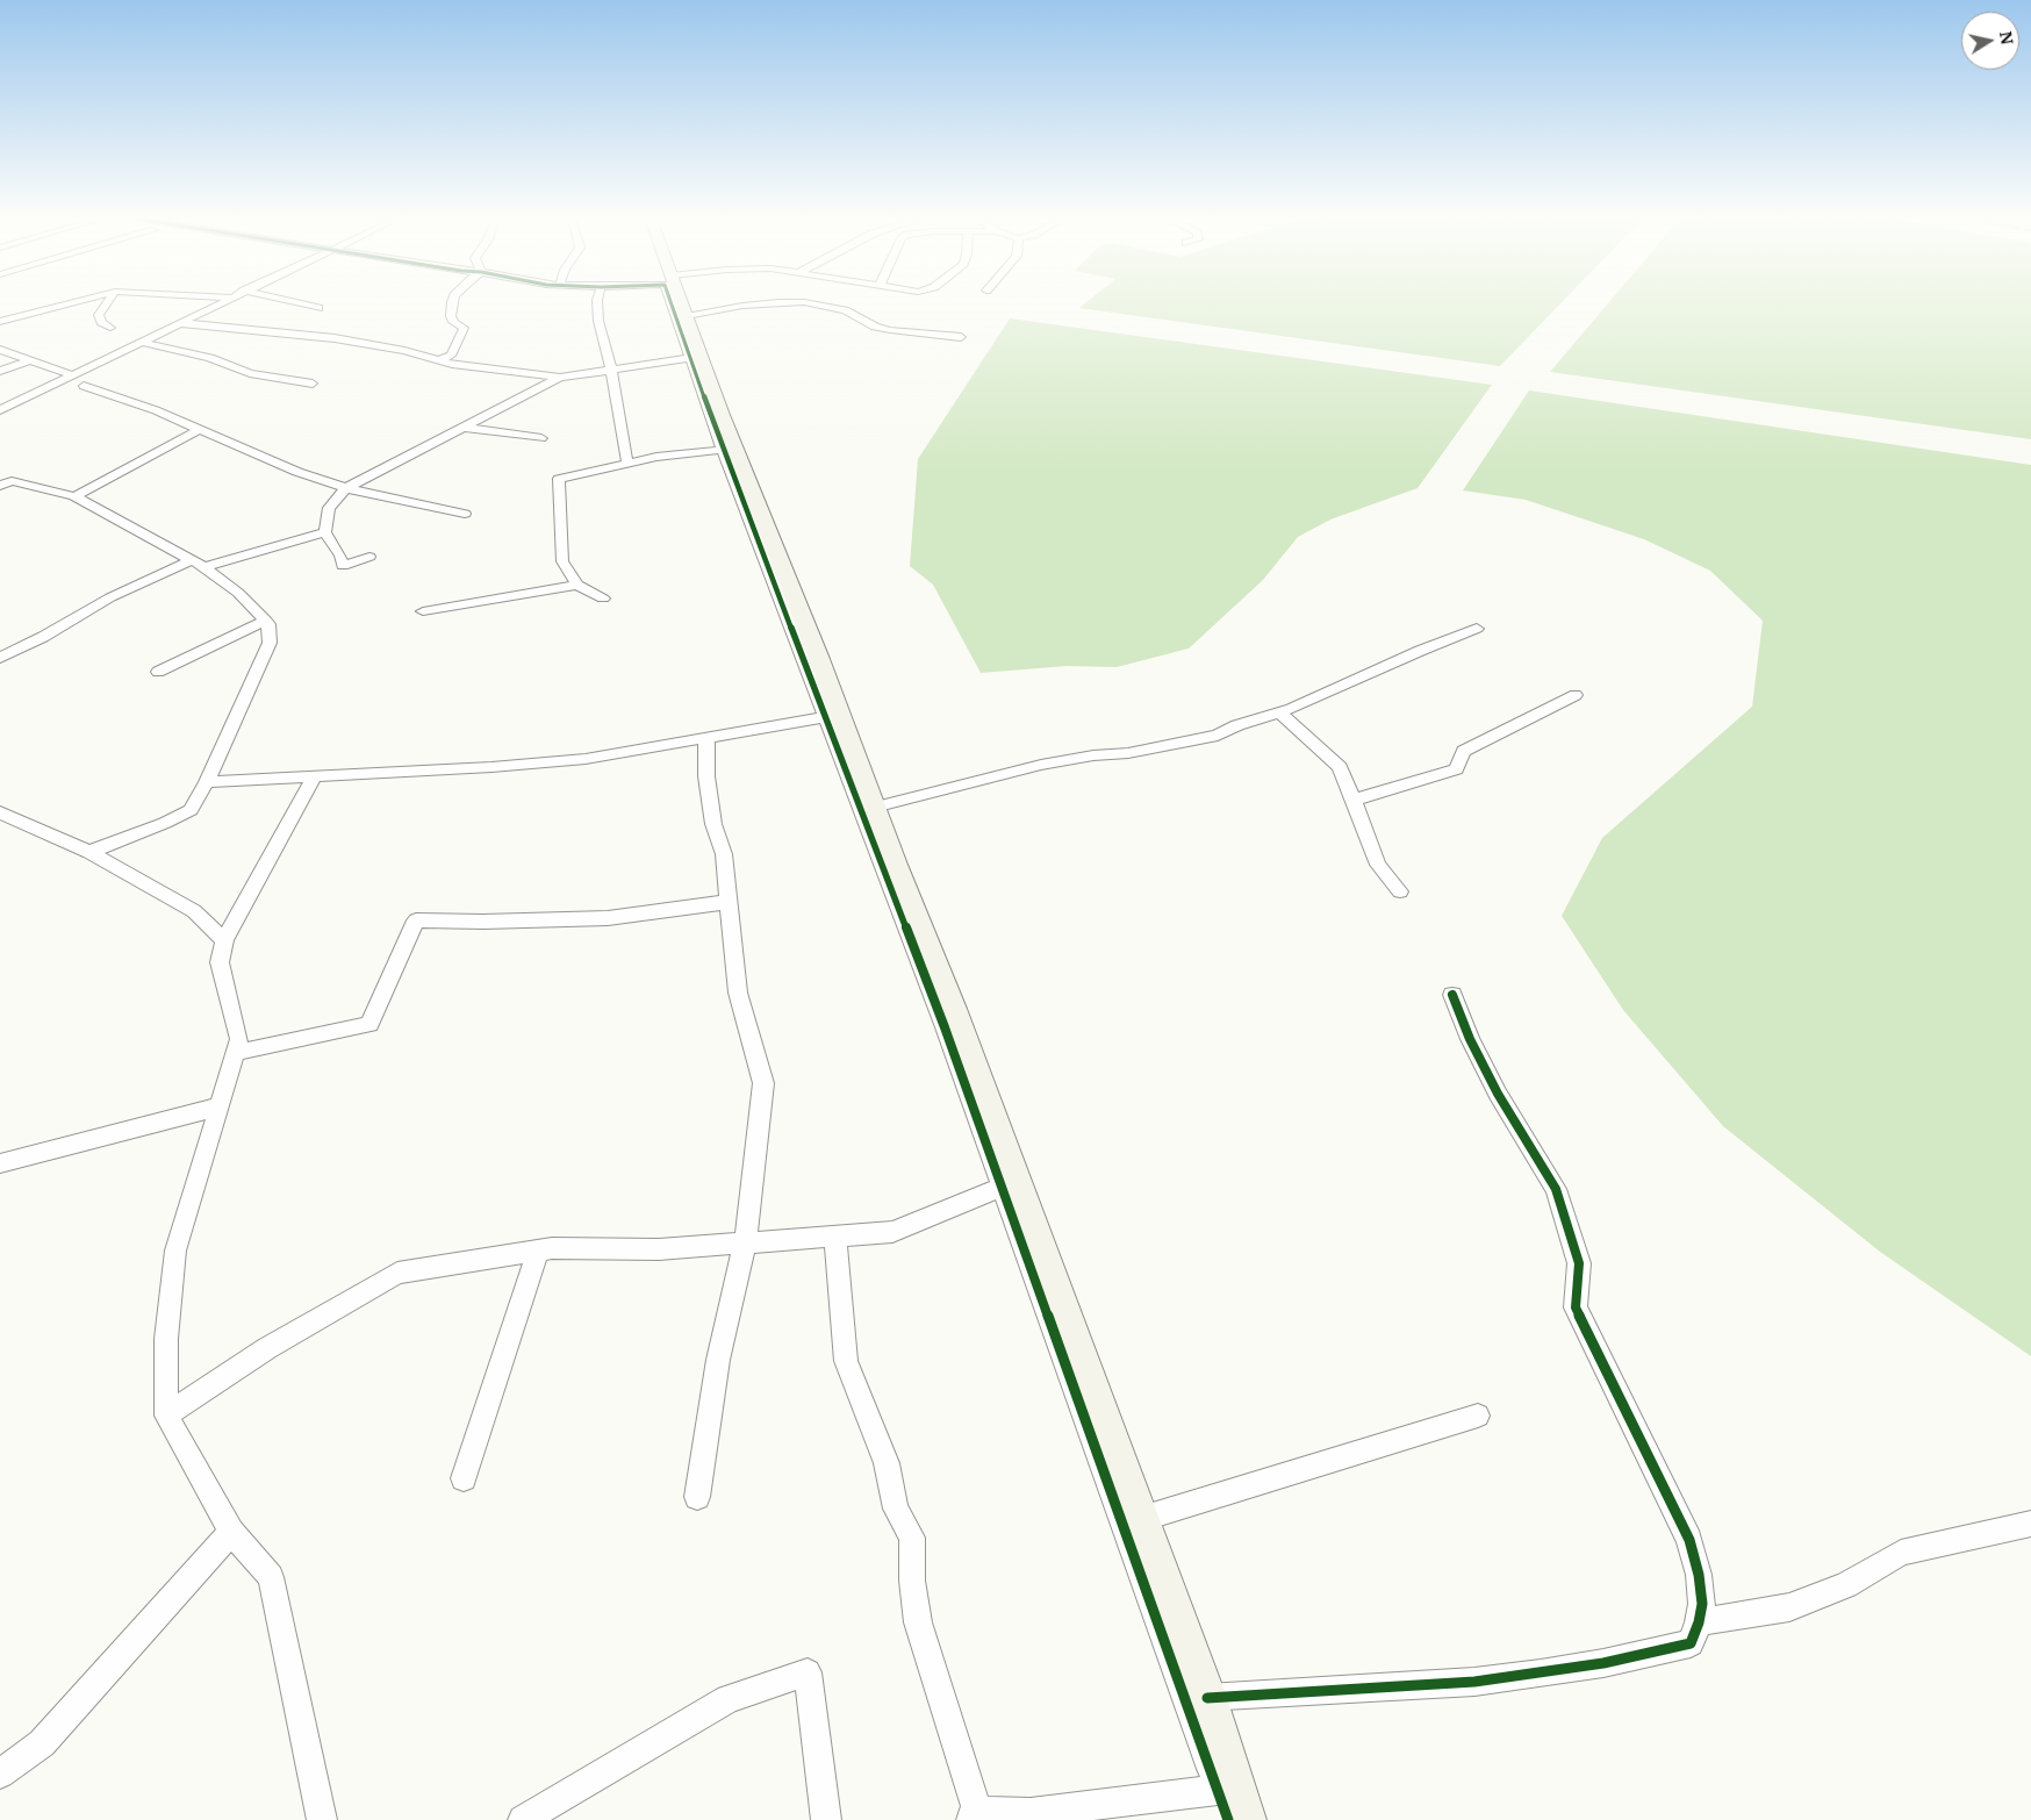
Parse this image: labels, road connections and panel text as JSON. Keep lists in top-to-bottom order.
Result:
{
  "north": "right"
}
